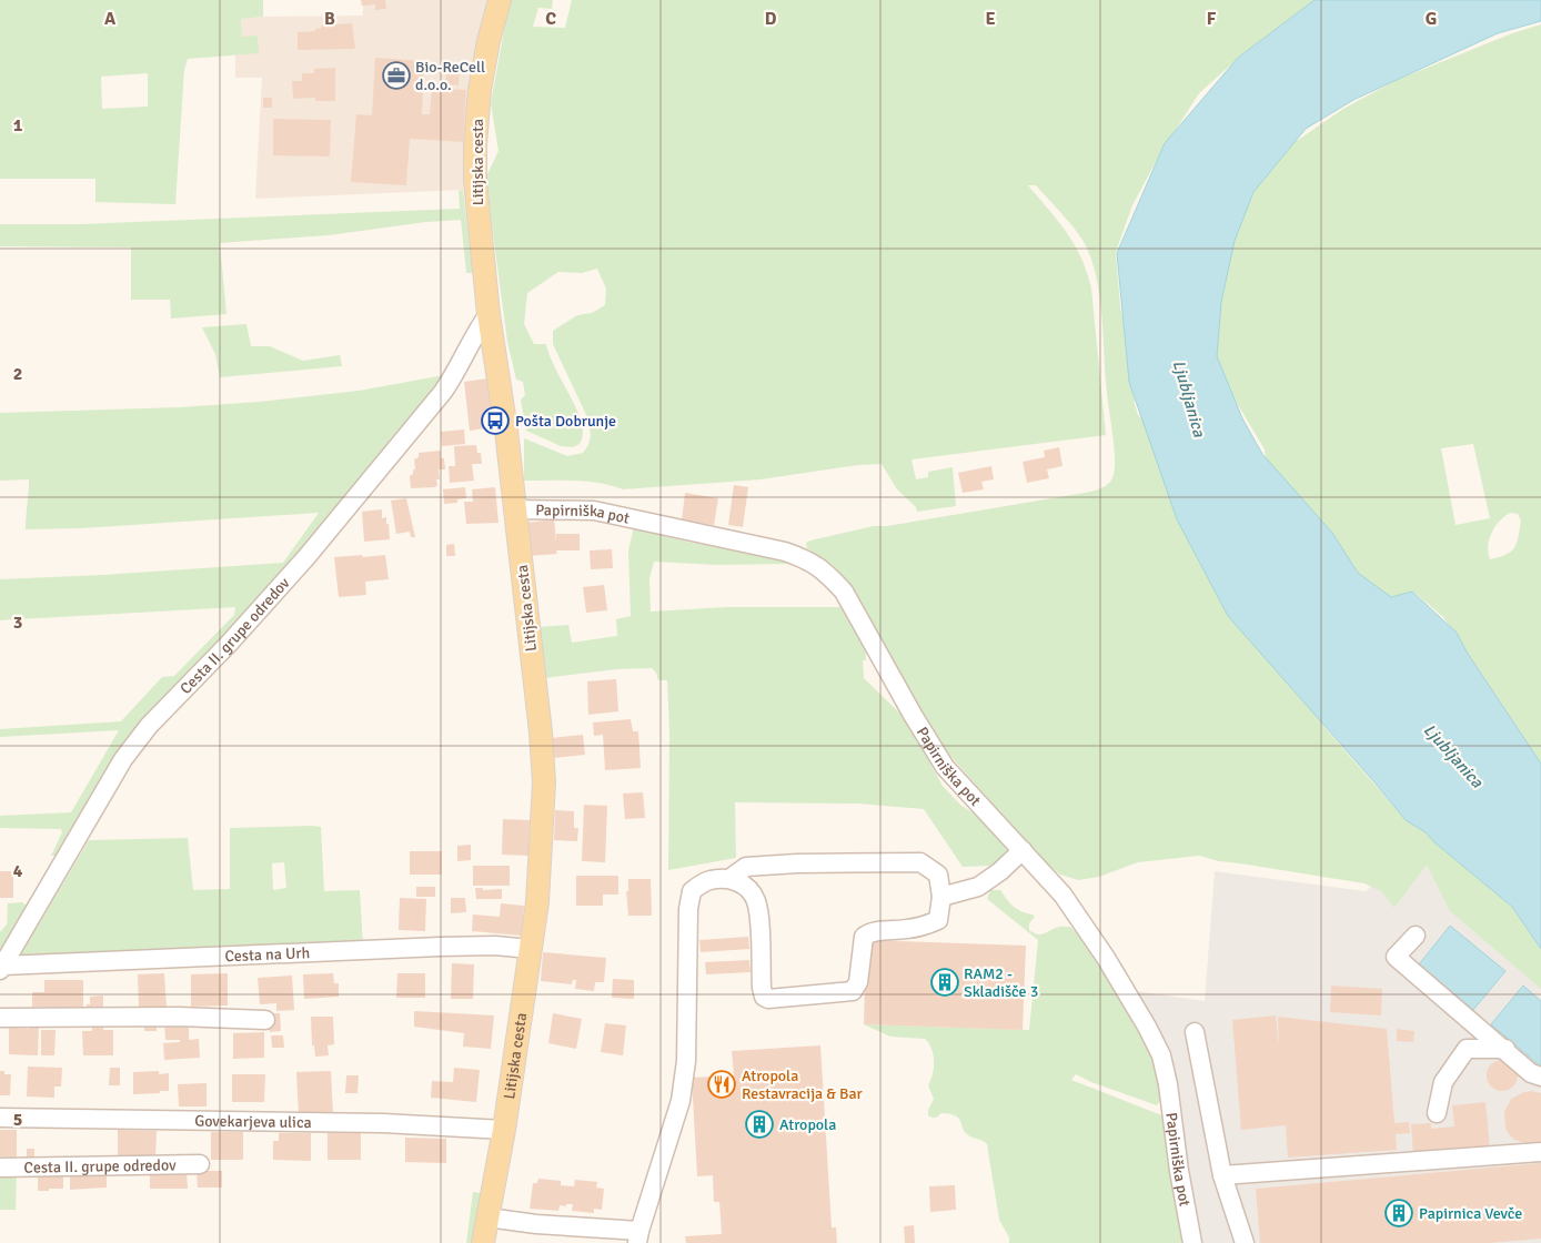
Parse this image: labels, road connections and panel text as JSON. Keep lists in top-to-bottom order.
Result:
{
  "streets": {
    "main road": ["Litijska cesta"],
    "street": [
      "Papirniška pot",
      "Cesta II. grupe odredov",
      "Cesta na Urh",
      "Govekarjeva ulica"
    ]
  },
  "crossings": [
    ["Litijska cesta", "Papirniška pot"],
    ["Litijska cesta", "Cesta II. grupe odredov"],
    ["Litijska cesta", "Cesta na Urh"],
    ["Litijska cesta", "Govekarjeva ulica"],
    ["Cesta II. grupe odredov", "Cesta na Urh"]
  ],
  "water": ["Ljubljanica"],
  "places": {
    "office": ["Bio-ReCell d.o.o."],
    "bus stop": ["Pošta Dobrunje"],
    "building": ["RAM2 - Skladišče 3", "Atropola", "Papirnica Vevče"],
    "restaurant": ["Atropola Restavracija & Bar"]
  },
  "grid": {
    "columns": [
      "A",
      "B",
      "C",
      "D",
      "E",
      "F",
      "G"
    ],
    "rows": [
      "1",
      "2",
      "3",
      "4",
      "5"
    ]
  }
}
